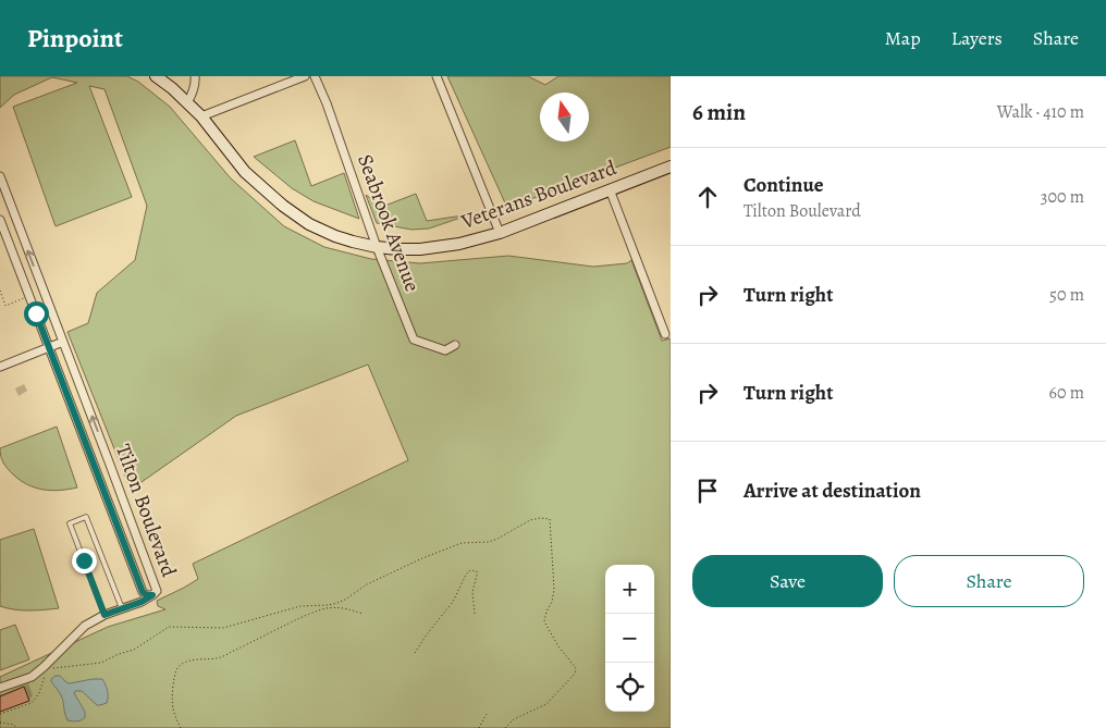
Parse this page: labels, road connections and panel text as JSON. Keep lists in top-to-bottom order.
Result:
{
  "streets": {
    "main road": ["Veterans Boulevard"],
    "street": ["Seabrook Avenue", "Tilton Boulevard"]
  },
  "crossings": [
    ["Veterans Boulevard", "Seabrook Avenue"]
  ],
  "north": "top",
  "page": {
    "header": "Pinpoint",
    "nav": ["Map", "Layers", "Share"],
    "heading": ["6 min", "Walk · 410 m"],
    "list": [
      ["Continue", "Tilton Boulevard", "300 m"],
      ["Turn right", "50 m"],
      ["Turn right", "60 m"],
      "Arrive at destination"
    ],
    "buttons": ["Save", "Share"],
    "map_buttons": ["+", "−"]
  }
}
